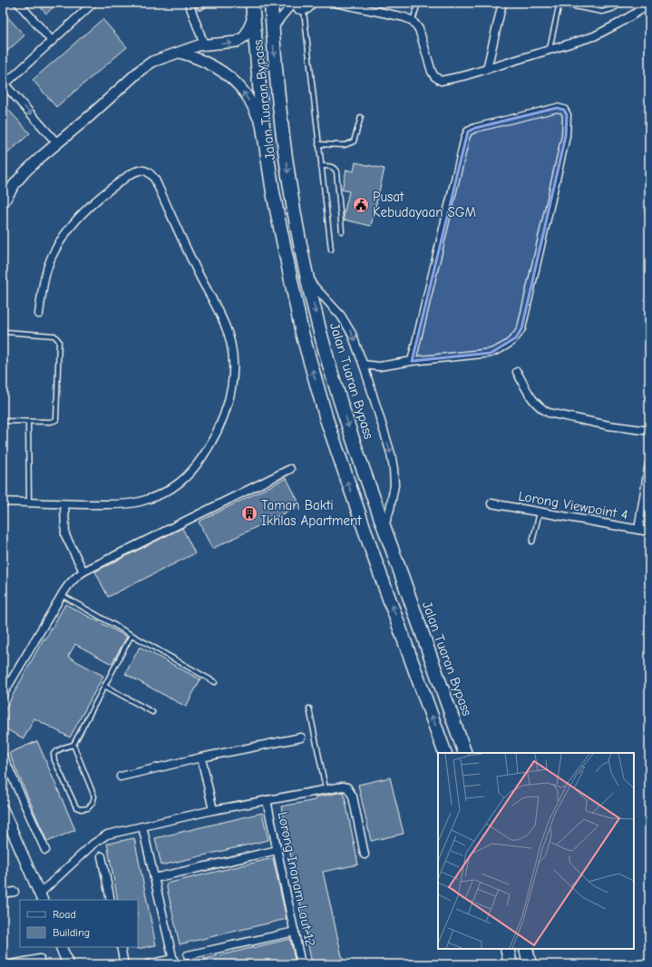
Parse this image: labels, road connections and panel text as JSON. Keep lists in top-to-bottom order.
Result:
{
  "streets": {
    "highway": ["Jalan Tuaran Bypass"],
    "street": ["Lorong Viewpoint 4", "Lorong Inanam Laut 12"]
  },
  "places": {
    "public building": ["Pusat Kebudayaan SGM"],
    "building": ["Taman Bakti Ikhlas Apartment"]
  },
  "legend": ["Road", "Building"]
}
